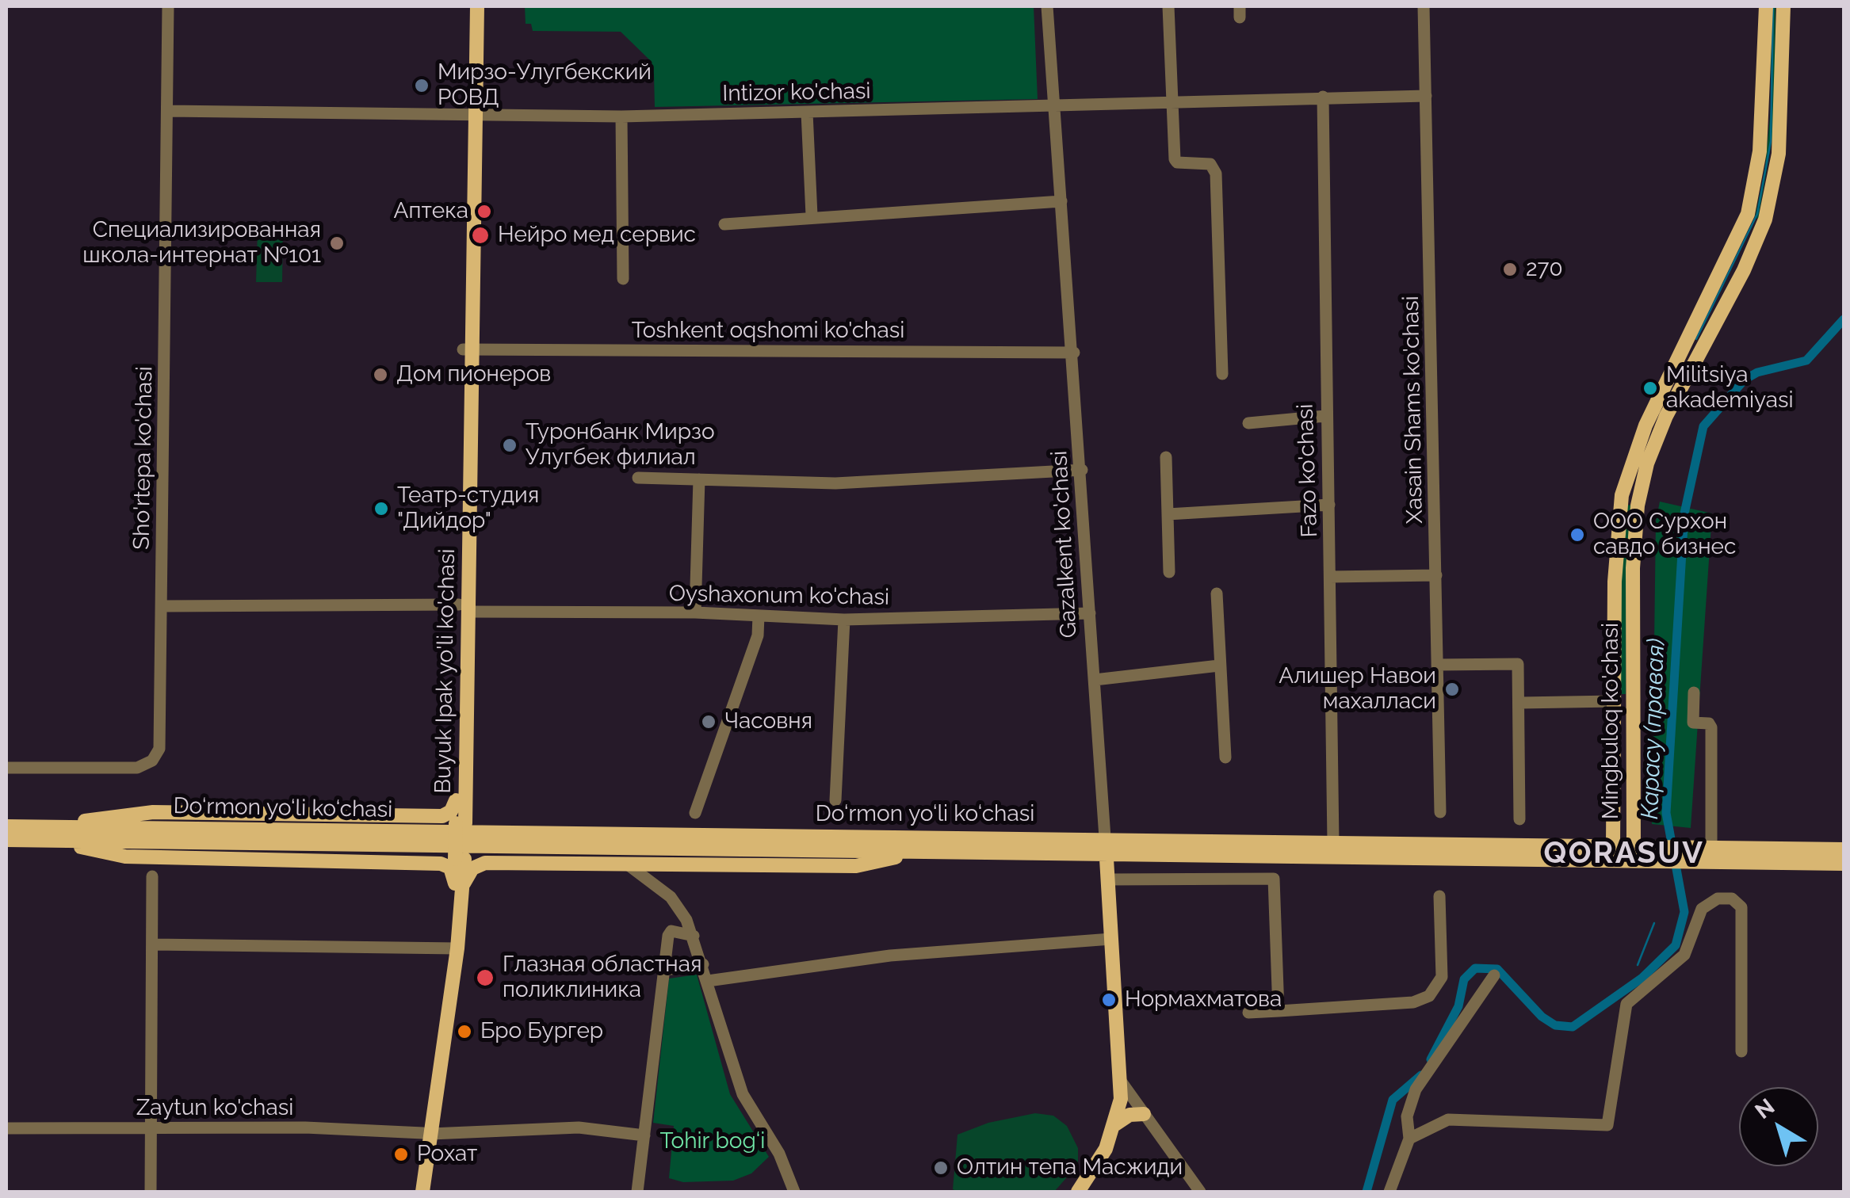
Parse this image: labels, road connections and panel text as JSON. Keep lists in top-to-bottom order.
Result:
{
  "streets": {
    "main road": [
      "Gazalkent ko'chasi",
      "Buyuk Ipak yo'li ko'chasi",
      "Mingbuloq ko'chasi",
      "Do‘rmon yo‘li ko‘chasi"
    ],
    "street": [
      "Intizor ko'chasi",
      "Toshkent oqshomi ko'chasi",
      "Xasain Shams ko'chasi",
      "Sho'rtepa ko'chasi",
      "Fazo ko'chasi",
      "Oyshaxonum ko'chasi",
      "Zaytun ko'chasi"
    ]
  },
  "crossings": [
    ["Intizor ko'chasi", "Xasain Shams ko'chasi"],
    ["Intizor ko'chasi", "Sho'rtepa ko'chasi"],
    ["Intizor ko'chasi", "Fazo ko'chasi"],
    ["Intizor ko'chasi", "Gazalkent ko'chasi"],
    ["Intizor ko'chasi", "Buyuk Ipak yo'li ko'chasi"],
    ["Toshkent oqshomi ko'chasi", "Gazalkent ko'chasi"],
    ["Toshkent oqshomi ko'chasi", "Buyuk Ipak yo'li ko'chasi"],
    ["Sho'rtepa ko'chasi", "Oyshaxonum ko'chasi"],
    ["Fazo ko'chasi", "Do‘rmon yo‘li ko‘chasi"],
    ["Gazalkent ko'chasi", "Oyshaxonum ko'chasi"],
    ["Gazalkent ko'chasi", "Do‘rmon yo‘li ko‘chasi"],
    ["Oyshaxonum ko'chasi", "Buyuk Ipak yo'li ko'chasi"],
    ["Buyuk Ipak yo'li ko'chasi", "Zaytun ko'chasi"],
    ["Mingbuloq ko'chasi", "Do‘rmon yo‘li ko‘chasi"]
  ],
  "districts": ["QORASUV"],
  "water": ["Карасу (правая)"],
  "parks": ["Tohir bog‘i"],
  "places": [
    "Мирзо-Улугбекский РОВД",
    "Аптека",
    "Нейро мед сервис",
    "Специализированная школа-интернат №101",
    "270",
    "Дом пионеров",
    "Militsiya akademiyasi",
    "Туронбанк Мирзо Улугбек филиал",
    "Театр-студия \"Дийдор\"",
    "ООО Сурхон савдо бизнес",
    "Алишер Навои махалласи",
    "Часовня",
    "Глазная областная поликлиника",
    "Нормахматова",
    "Бро Бургер",
    "Рохат",
    "Олтин тепа Масжиди"
  ],
  "north": "top left"
}
